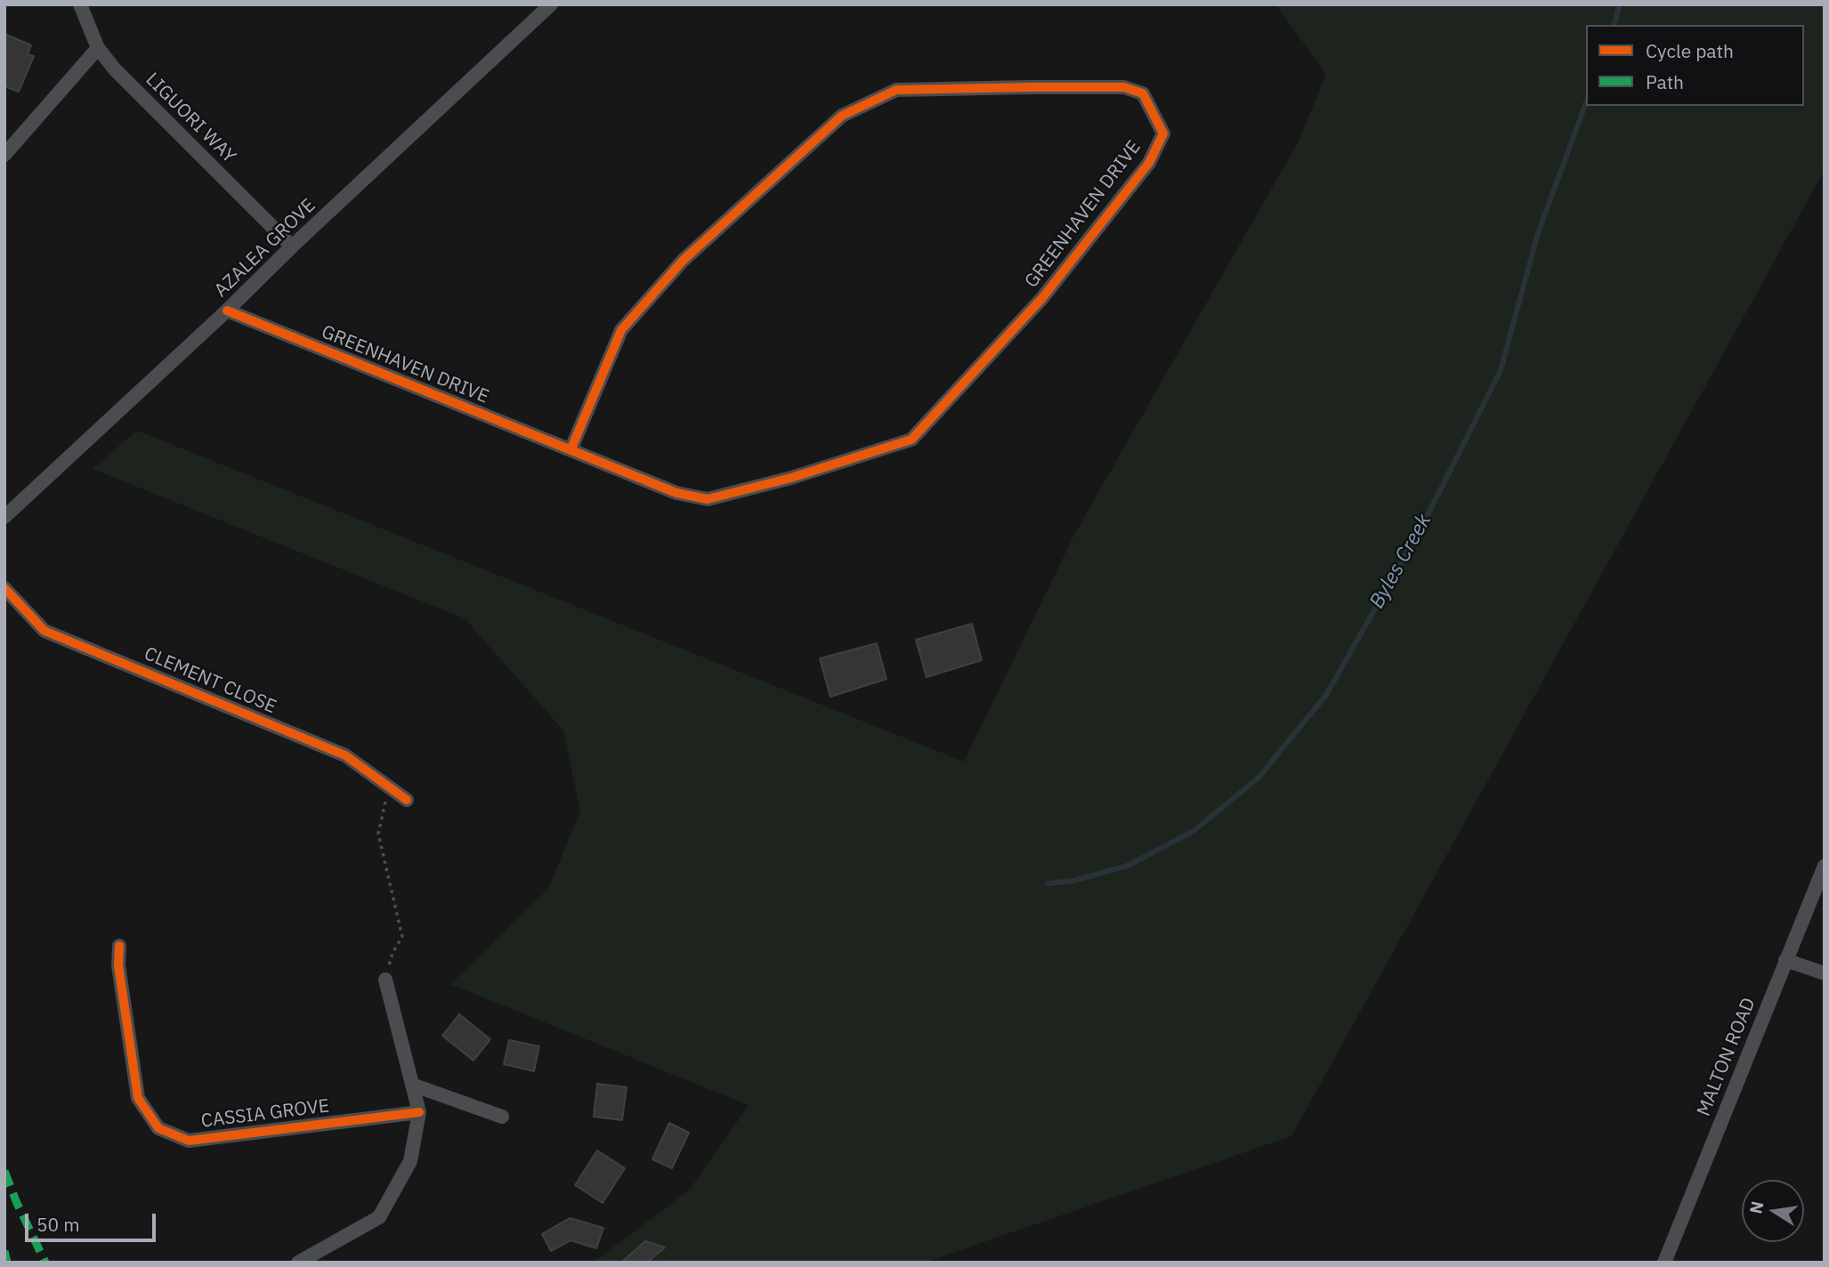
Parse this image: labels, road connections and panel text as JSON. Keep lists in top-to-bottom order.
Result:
{
  "streets": {
    "street": [
      "LIGUORI WAY",
      "GREENHAVEN DRIVE",
      "AZALEA GROVE",
      "CLEMENT CLOSE",
      "MALTON ROAD",
      "CASSIA GROVE"
    ]
  },
  "crossings": [
    ["LIGUORI WAY", "AZALEA GROVE"],
    ["GREENHAVEN DRIVE", "AZALEA GROVE"]
  ],
  "water": ["Byles Creek"],
  "legend": ["Cycle path", "Path"],
  "scale_bar": "50 m",
  "north": "left"
}
